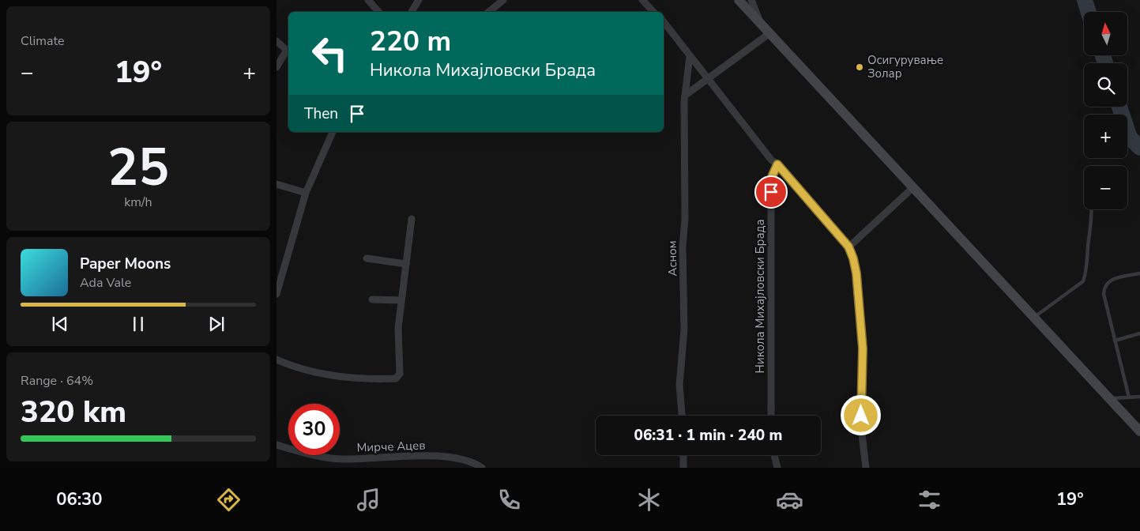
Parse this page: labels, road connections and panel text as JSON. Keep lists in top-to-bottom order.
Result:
{
  "streets": {
    "street": ["Асном", "Никола Михајловски Брада", "Мирче Ацев"]
  },
  "places": ["Осигурување Золар"],
  "north": "top",
  "page": {
    "tile": [
      "Climate",
      ["25", "km/h"],
      ["Range · 64%", "320 km"]
    ],
    "map_buttons": ["+", "−"],
    "turn": ["220 m", "Никола Михајловски Брада"],
    "heat": ["−", "19°", "+"],
    "then": "Then",
    "song": ["Paper Moons", "Ada Vale"],
    "limit": "30",
    "trip": "06:31 · 1 min · 240 m",
    "tabs": ["06:30", "19°"]
  }
}
